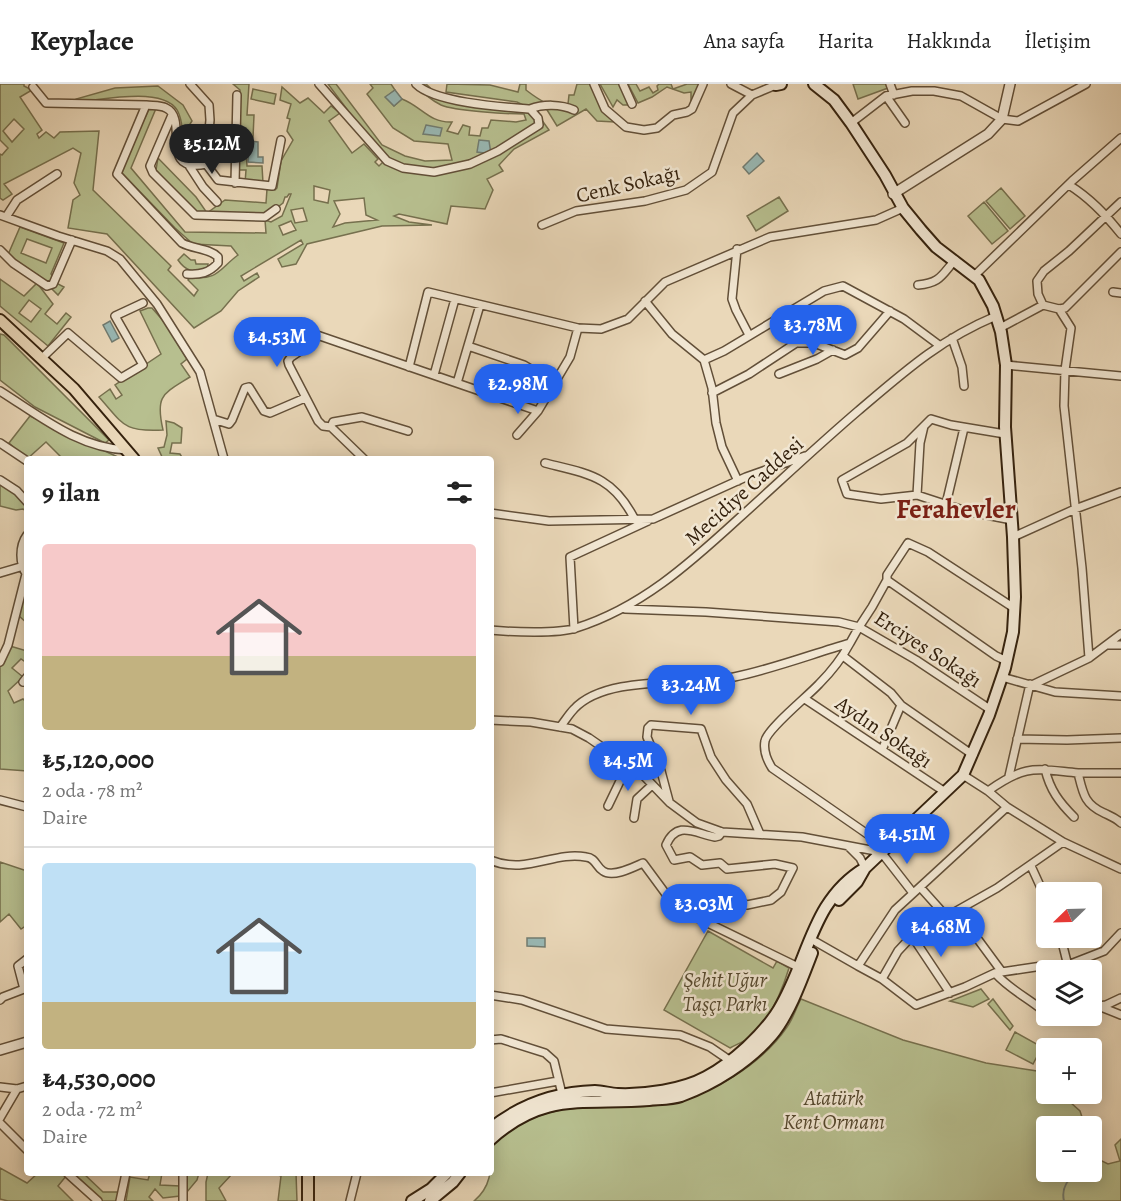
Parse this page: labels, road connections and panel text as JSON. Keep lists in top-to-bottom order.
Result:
{
  "streets": {
    "street": [
      "Cenk Sokağı",
      "Mecidiye Caddesi",
      "Erciyes Sokağı",
      "Aydın Sokağı"
    ]
  },
  "districts": ["Ferahevler"],
  "parks": ["Şehit Uğur Taşçı Parkı", "Atatürk Kent Ormanı"],
  "north": "bottom left",
  "page": {
    "header": "Keyplace",
    "nav": [
      "Ana sayfa",
      "Harita",
      "Hakkında",
      "İletişim"
    ],
    "price": [
      "₺5.12M",
      "₺3.78M",
      "₺4.53M",
      "₺2.98M",
      "₺3.24M",
      "₺4.5M",
      "₺4.51M",
      "₺3.03M",
      "₺4.68M"
    ],
    "heading": "9 ilan",
    "list": [
      {
        "name": "₺5,120,000",
        "note": "2 oda · 78 m² · Daire"
      },
      {
        "name": "₺4,530,000",
        "note": "2 oda · 72 m² · Daire"
      }
    ],
    "map_buttons": ["+", "−"]
  }
}
